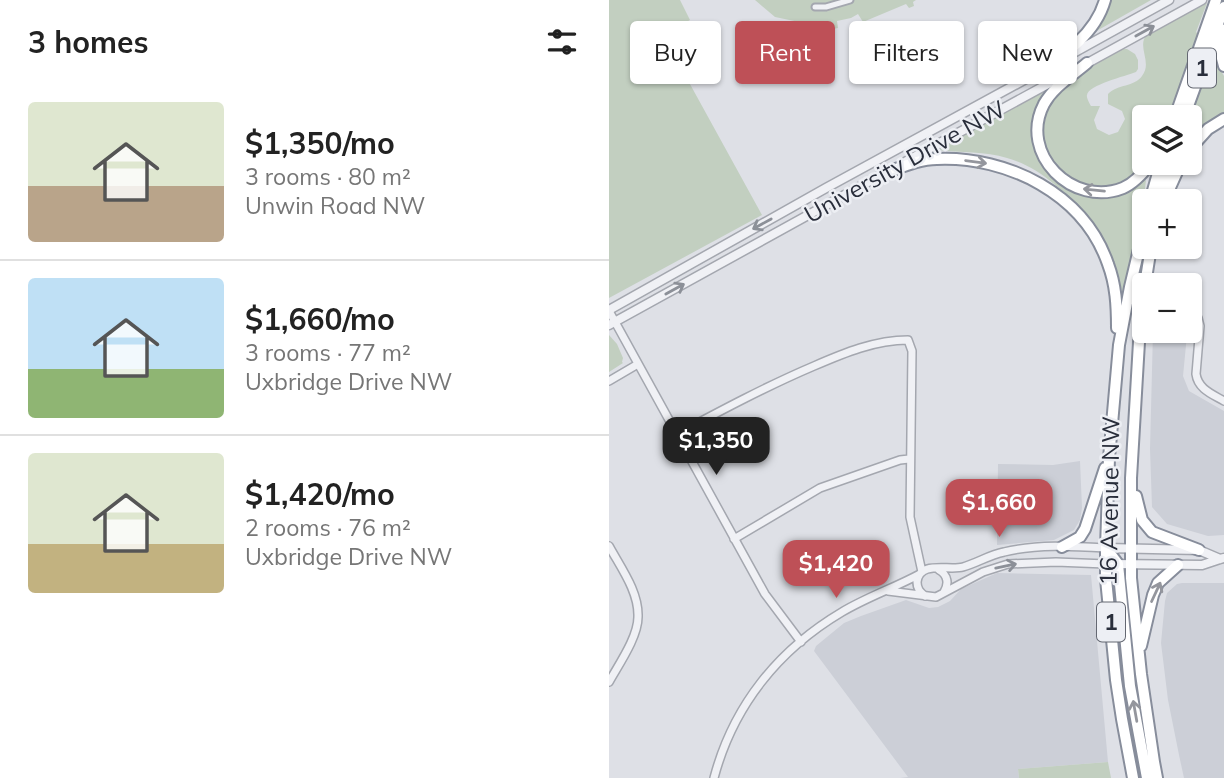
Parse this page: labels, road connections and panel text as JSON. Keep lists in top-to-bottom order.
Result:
{
  "streets": {
    "highway": ["1", "16 Avenue NW"],
    "street": ["University Drive NW"]
  },
  "page": {
    "heading": "3 homes",
    "chip": [
      "Buy",
      "Rent",
      "Filters",
      "New"
    ],
    "list": [
      {
        "name": "$1,350/mo",
        "note": "3 rooms · 80 m² · Unwin Road NW"
      },
      {
        "name": "$1,660/mo",
        "note": "3 rooms · 77 m² · Uxbridge Drive NW"
      },
      {
        "name": "$1,420/mo",
        "note": "2 rooms · 76 m² · Uxbridge Drive NW"
      }
    ],
    "map_buttons": ["+", "−"],
    "price": ["$1,350", "$1,660", "$1,420"]
  }
}
